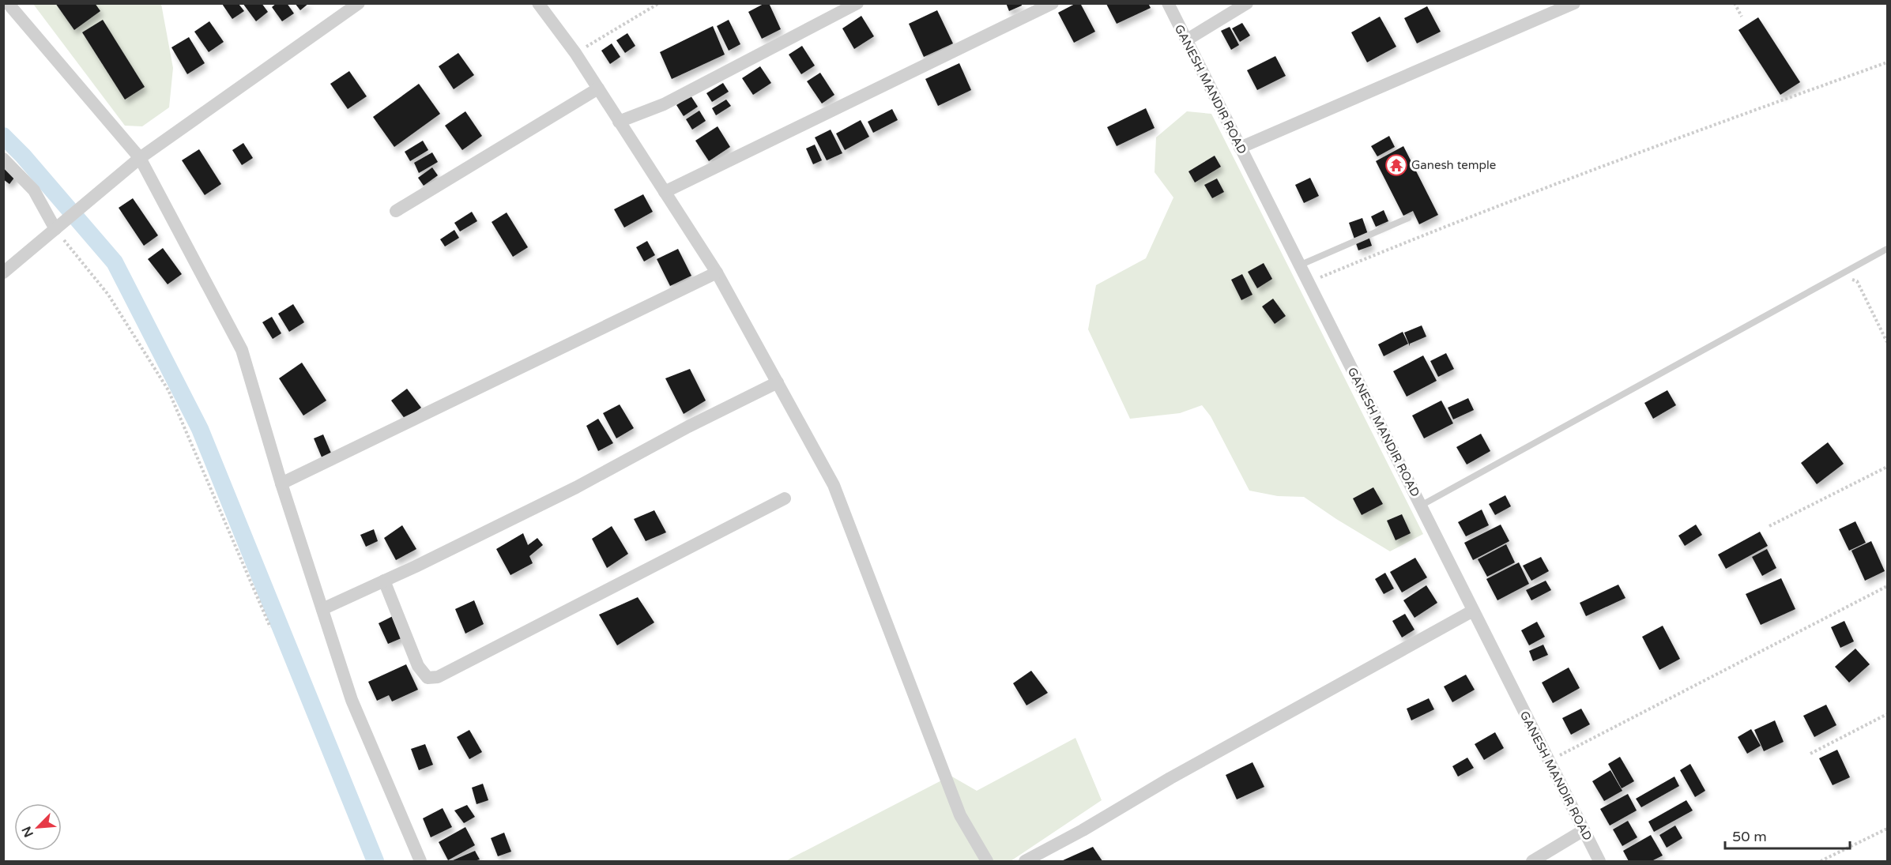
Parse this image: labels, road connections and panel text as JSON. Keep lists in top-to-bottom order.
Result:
{
  "streets": {
    "street": ["GANESH MANDIR ROAD"]
  },
  "places": {
    "temple": ["Ganesh temple"]
  },
  "scale_bar": "50 m",
  "north": "bottom left"
}
